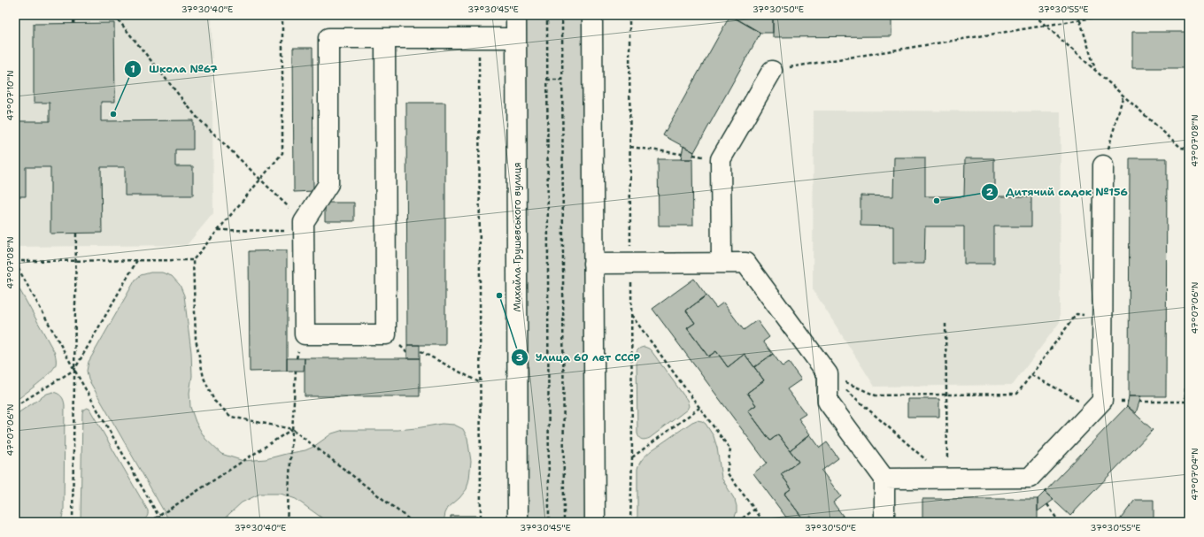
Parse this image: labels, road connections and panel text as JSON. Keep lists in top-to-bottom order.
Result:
{
  "streets": {
    "street": ["Михайла Грушевського вулиця"]
  },
  "places": ["Школа №67", "Дитячий садок №156", "Улица 60 лет СССР"],
  "coordinates": [
    "37°30'40\"E",
    "37°30'45\"E",
    "37°30'50\"E",
    "37°30'55\"E",
    "47°07'10\"N",
    "47°07'08\"N",
    "47°07'06\"N",
    "47°07'04\"N"
  ]
}
